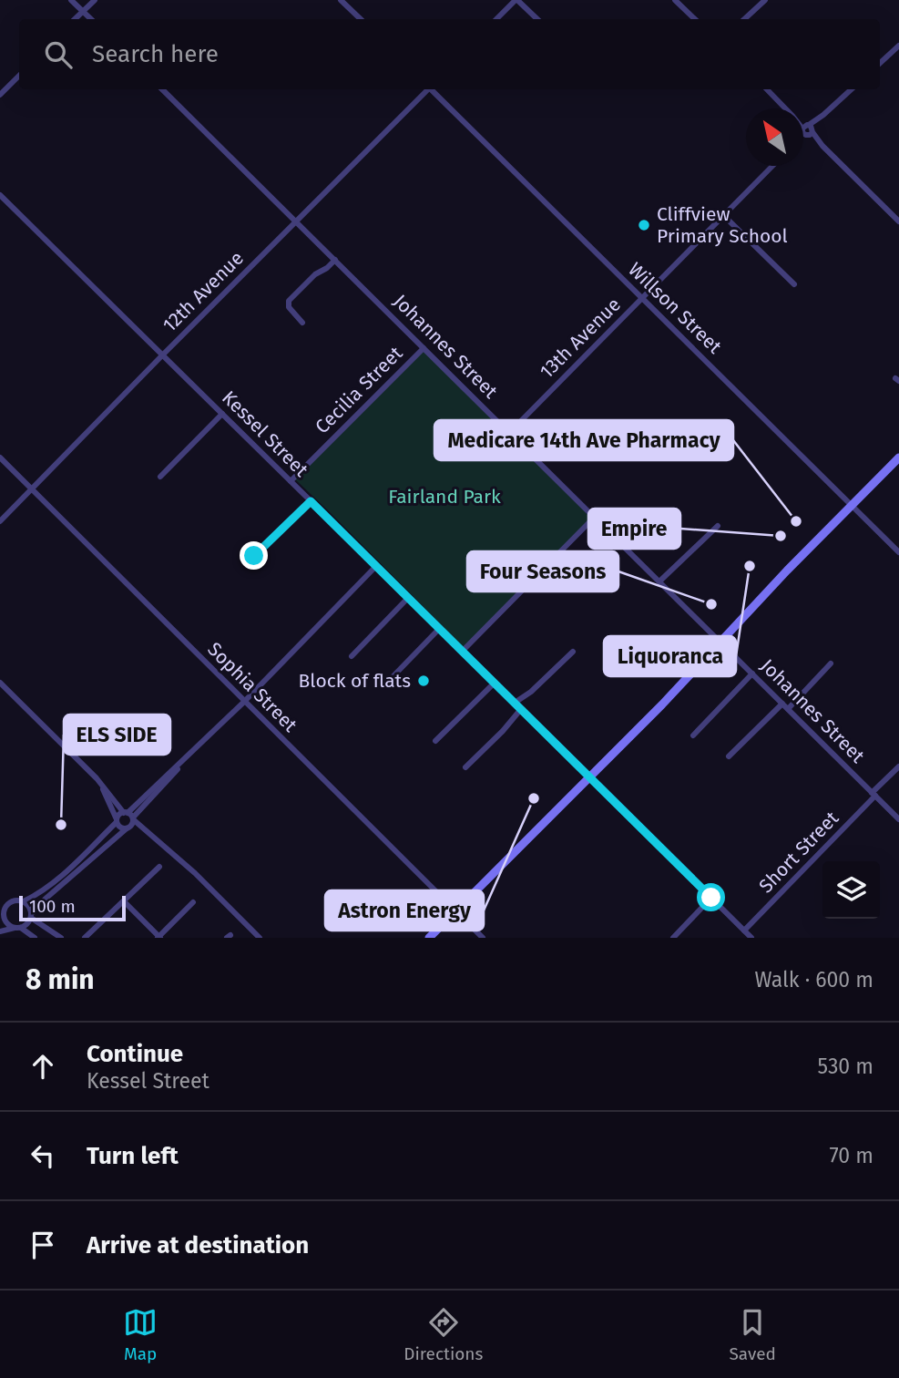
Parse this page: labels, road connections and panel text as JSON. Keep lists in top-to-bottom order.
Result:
{
  "streets": {
    "street": [
      "12th Avenue",
      "Willson Street",
      "13th Avenue",
      "Johannes Street",
      "Cecilia Street",
      "Kessel Street",
      "Sophia Street",
      "Short Street"
    ]
  },
  "crossings": [
    ["12th Avenue", "Johannes Street"],
    ["12th Avenue", "Kessel Street"],
    ["12th Avenue", "Sophia Street"],
    ["Willson Street", "13th Avenue"],
    ["13th Avenue", "Johannes Street"],
    ["Johannes Street", "Cecilia Street"],
    ["Johannes Street", "Short Street"],
    ["Cecilia Street", "Kessel Street"],
    ["Kessel Street", "Short Street"]
  ],
  "parks": ["Fairland Park"],
  "places": [
    "Cliffview Primary School",
    "Medicare 14th Ave Pharmacy",
    "Empire",
    "Liquoranca",
    "Four Seasons",
    "Block of flats",
    "Astron Energy",
    "ELS SIDE"
  ],
  "scale_bar": "100 m",
  "north": "top left",
  "page": {
    "search": "Search here",
    "scale": "100 m",
    "heading": ["8 min", "Walk · 600 m"],
    "list": [
      ["Continue", "Kessel Street", "530 m"],
      ["Turn left", "70 m"],
      "Arrive at destination"
    ],
    "nav": ["Map", "Directions", "Saved"]
  }
}
